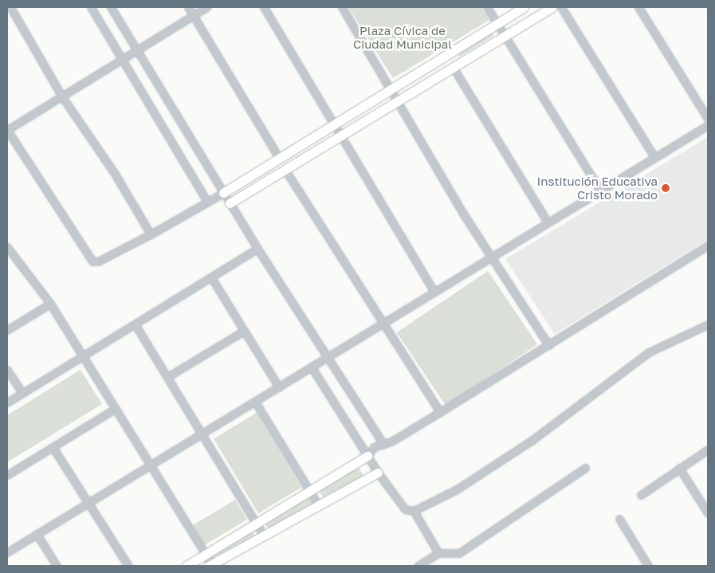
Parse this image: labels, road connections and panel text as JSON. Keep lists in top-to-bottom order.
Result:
{
  "parks": ["Plaza Cívica de Ciudad Municipal"],
  "places": ["Institución Educativa Cristo Morado"]
}
